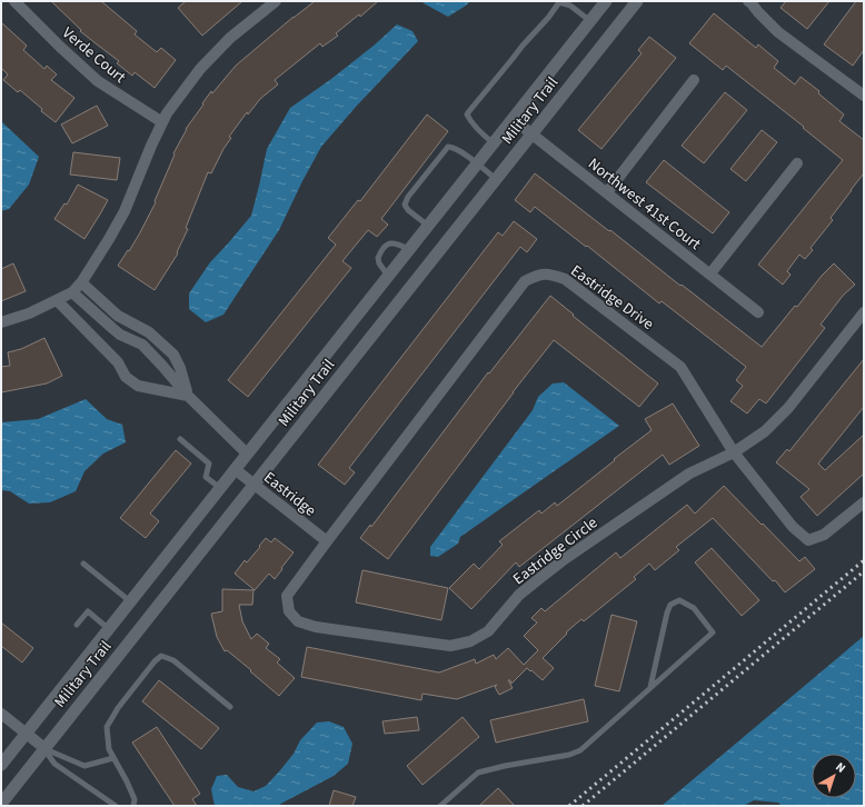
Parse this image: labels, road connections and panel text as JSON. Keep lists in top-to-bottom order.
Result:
{
  "streets": {
    "street": [
      "Verde Court",
      "Military Trail",
      "Northwest 41st Court",
      "Eastridge Drive",
      "Eastridge",
      "Eastridge Circle"
    ]
  },
  "crossings": [
    ["Military Trail", "Northwest 41st Court"],
    ["Military Trail", "Eastridge"],
    ["Eastridge Drive", "Eastridge"],
    ["Eastridge Drive", "Eastridge Circle"],
    ["Eastridge", "Eastridge Circle"]
  ],
  "north": "top right"
}
